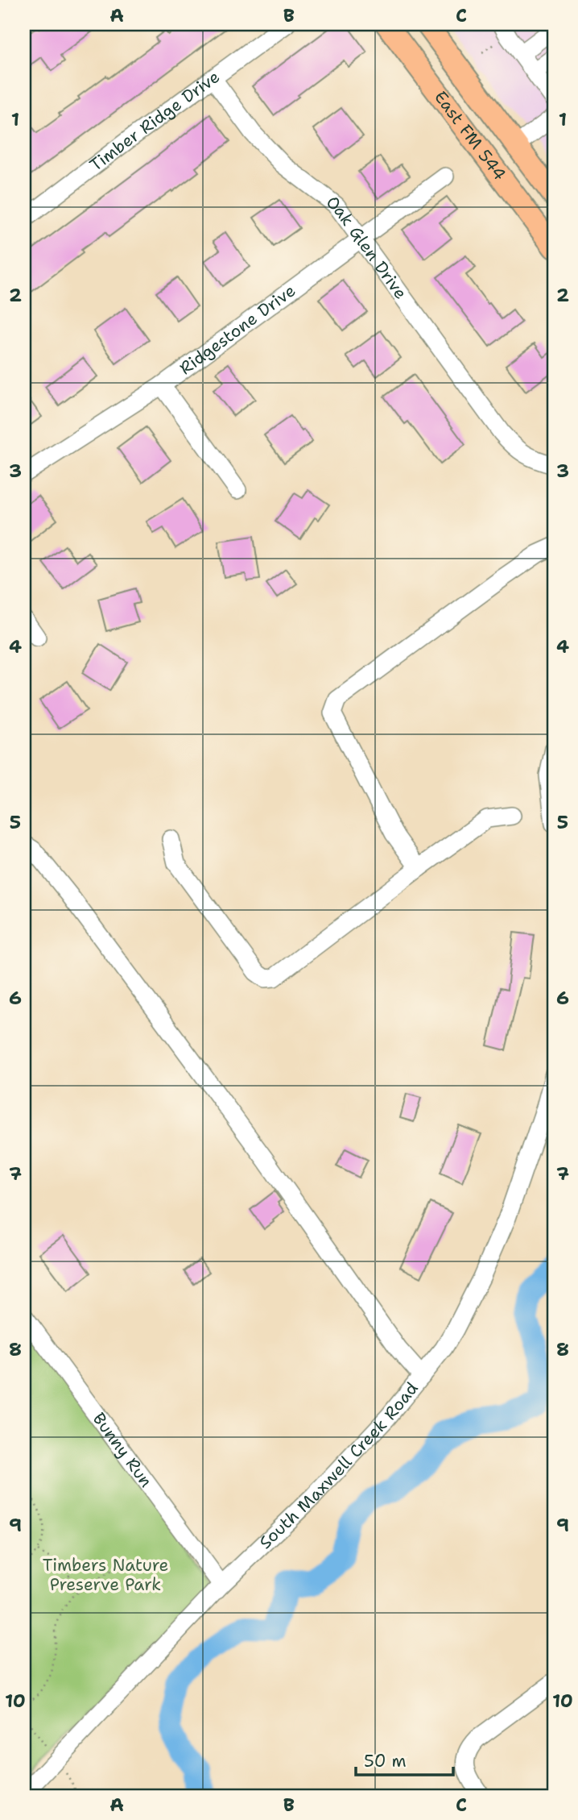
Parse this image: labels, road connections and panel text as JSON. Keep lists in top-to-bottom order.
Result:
{
  "streets": {
    "main road": ["East FM 544"],
    "street": [
      "Timber Ridge Drive",
      "Oak Glen Drive",
      "Ridgestone Drive",
      "Bunny Run",
      "South Maxwell Creek Road"
    ]
  },
  "crossings": [
    ["Timber Ridge Drive", "Oak Glen Drive"],
    ["Oak Glen Drive", "Ridgestone Drive"],
    ["Bunny Run", "South Maxwell Creek Road"]
  ],
  "parks": ["Timbers Nature Preserve Park"],
  "scale_bar": "50 m",
  "grid": {
    "columns": ["A", "B", "C"],
    "rows": [
      "1",
      "2",
      "3",
      "4",
      "5",
      "6",
      "7",
      "8",
      "9",
      "10"
    ]
  }
}
